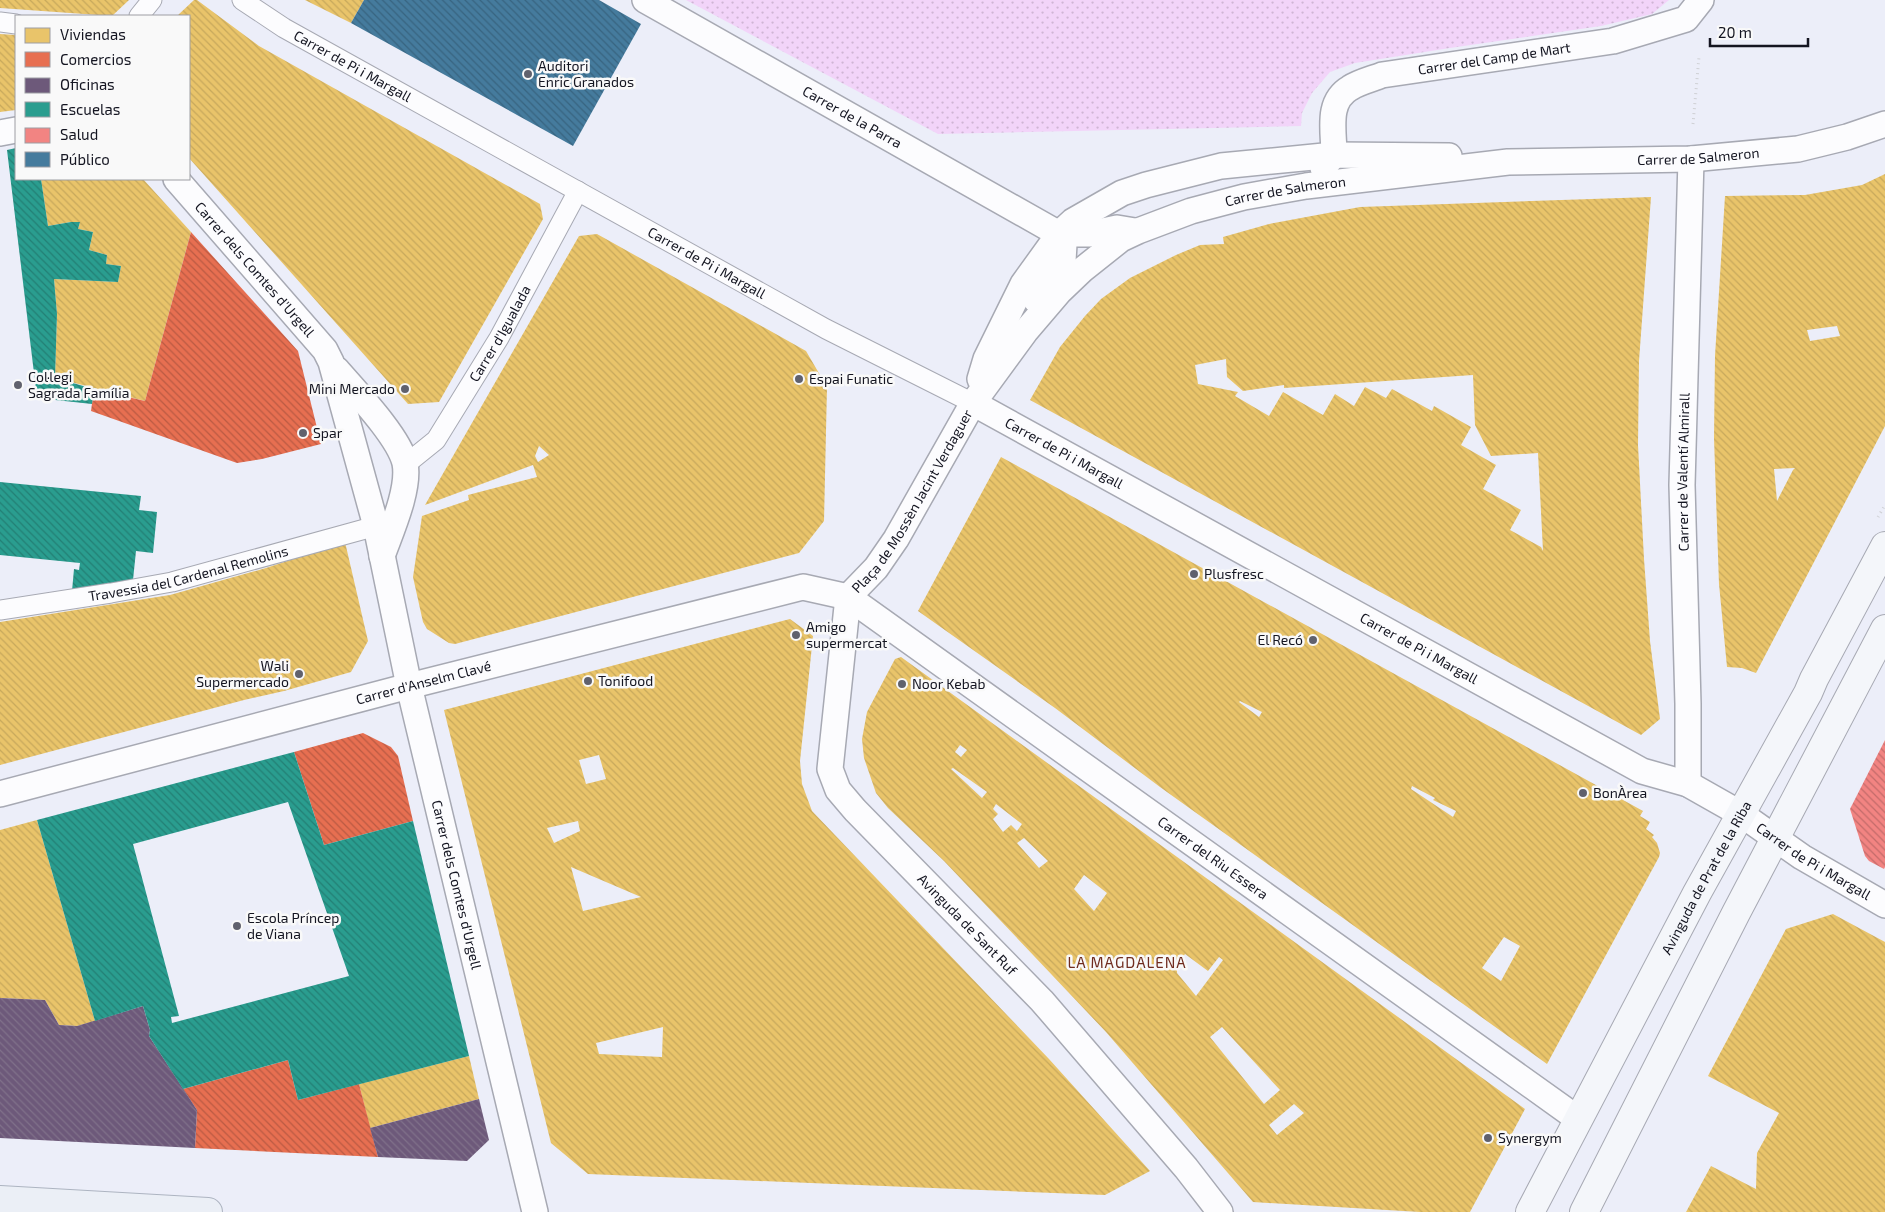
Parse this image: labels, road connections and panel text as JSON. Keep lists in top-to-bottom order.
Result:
{
  "streets": {
    "main road": ["Avinguda de Prat de la Riba"],
    "street": [
      "Carrer del Camp de Mart",
      "Carrer de Pi i Margall",
      "Carrer de la Parra",
      "Carrer de Salmeron",
      "Carrer dels Comtes d'Urgell",
      "Carrer d'Igualada",
      "Carrer de Valentí Almirall",
      "Plaça de Mossèn Jacint Verdaguer",
      "Travessia del Cardenal Remolins",
      "Carrer d'Anselm Clavé",
      "Carrer del Riu Essera",
      "Avinguda de Sant Ruf"
    ]
  },
  "crossings": [
    ["Carrer del Camp de Mart", "Carrer de Salmeron"],
    ["Carrer de Pi i Margall", "Carrer de Salmeron"],
    ["Carrer de Pi i Margall", "Carrer d'Igualada"],
    ["Carrer de Pi i Margall", "Carrer de Valentí Almirall"],
    ["Carrer de Pi i Margall", "Plaça de Mossèn Jacint Verdaguer"],
    ["Carrer de Pi i Margall", "Avinguda de Prat de la Riba"],
    ["Carrer de la Parra", "Carrer de Salmeron"],
    ["Carrer de Salmeron", "Carrer de Valentí Almirall"],
    ["Carrer de Salmeron", "Plaça de Mossèn Jacint Verdaguer"],
    ["Carrer dels Comtes d'Urgell", "Carrer d'Igualada"],
    ["Carrer dels Comtes d'Urgell", "Travessia del Cardenal Remolins"],
    ["Carrer dels Comtes d'Urgell", "Carrer d'Anselm Clavé"],
    ["Plaça de Mossèn Jacint Verdaguer", "Carrer d'Anselm Clavé"],
    ["Plaça de Mossèn Jacint Verdaguer", "Carrer del Riu Essera"],
    ["Plaça de Mossèn Jacint Verdaguer", "Avinguda de Sant Ruf"],
    ["Carrer d'Anselm Clavé", "Carrer del Riu Essera"],
    ["Carrer d'Anselm Clavé", "Avinguda de Sant Ruf"],
    ["Carrer del Riu Essera", "Avinguda de Prat de la Riba"],
    ["Carrer del Riu Essera", "Avinguda de Sant Ruf"]
  ],
  "districts": ["LA MAGDALENA"],
  "places": [
    "Auditori Enric Granados",
    "Espai Funatic",
    "Col·legi Sagrada Família",
    "Mini Mercado",
    "Spar",
    "Plusfresc",
    "Amigo supermercat",
    "El Recó",
    "Wali Supermercado",
    "Tonifood",
    "Noor Kebab",
    "BonÀrea",
    "Escola Príncep de Viana",
    "Synergym"
  ],
  "legend": [
    "Viviendas",
    "Comercios",
    "Oficinas",
    "Escuelas",
    "Salud",
    "Público"
  ],
  "scale_bar": "20 m"
}
